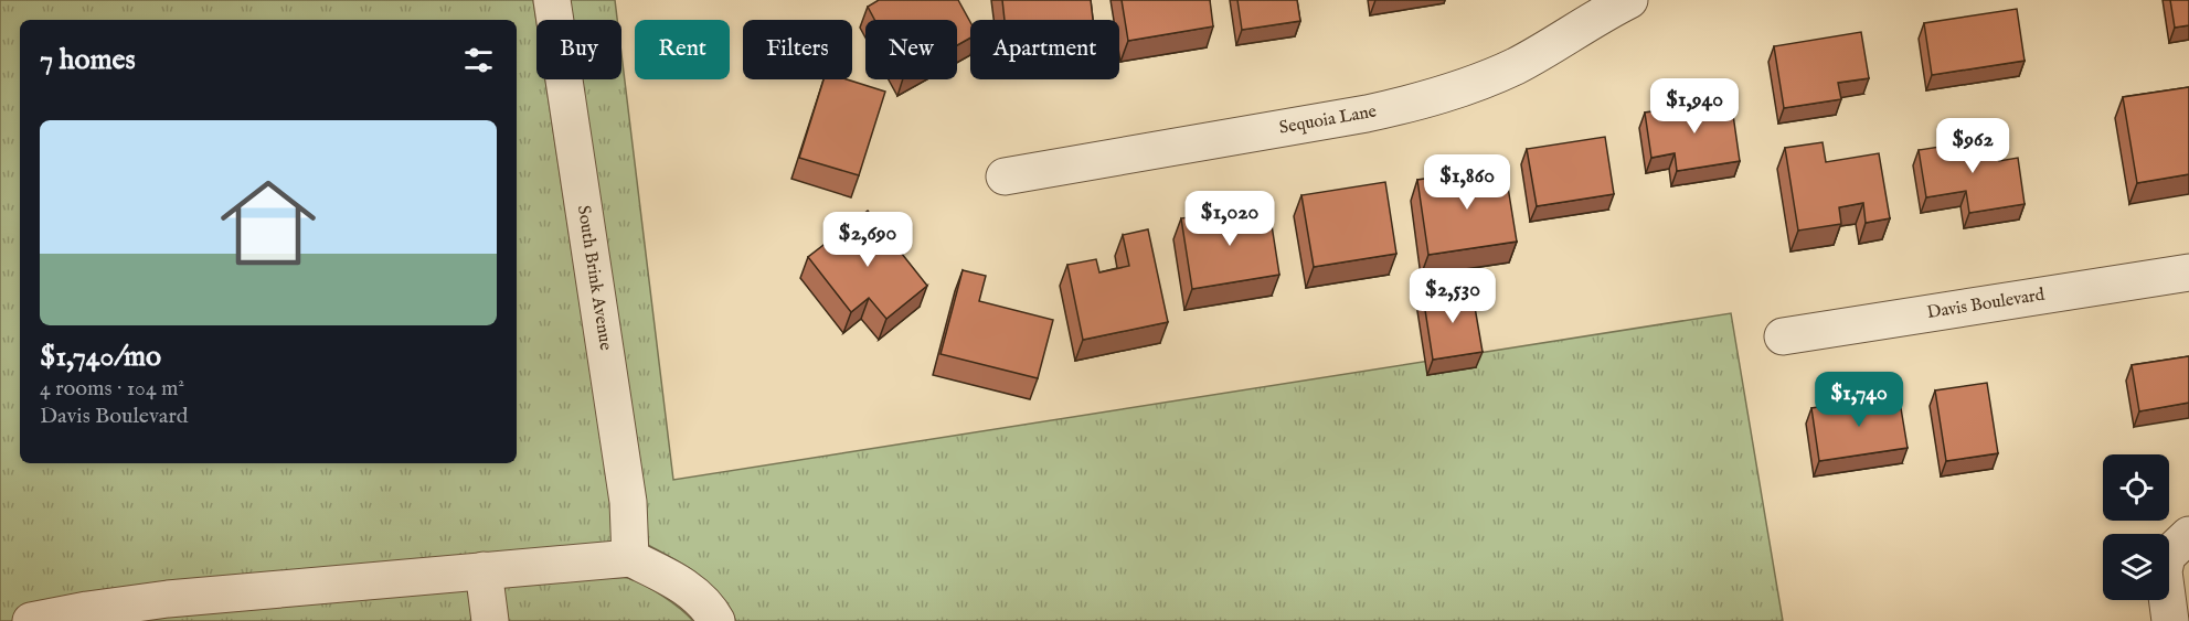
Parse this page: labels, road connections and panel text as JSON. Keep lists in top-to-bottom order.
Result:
{
  "streets": {
    "street": ["Sequoia Lane", "South Brink Avenue", "Davis Boulevard"]
  },
  "page": {
    "chip": [
      "Buy",
      "Rent",
      "Filters",
      "New",
      "Apartment"
    ],
    "heading": "7 homes",
    "price": [
      "$1,940",
      "$962",
      "$1,860",
      "$1,020",
      "$2,690",
      "$2,530",
      "$1,740"
    ],
    "list": [
      {
        "name": "$1,740/mo",
        "note": "4 rooms · 104 m² · Davis Boulevard"
      }
    ]
  }
}
